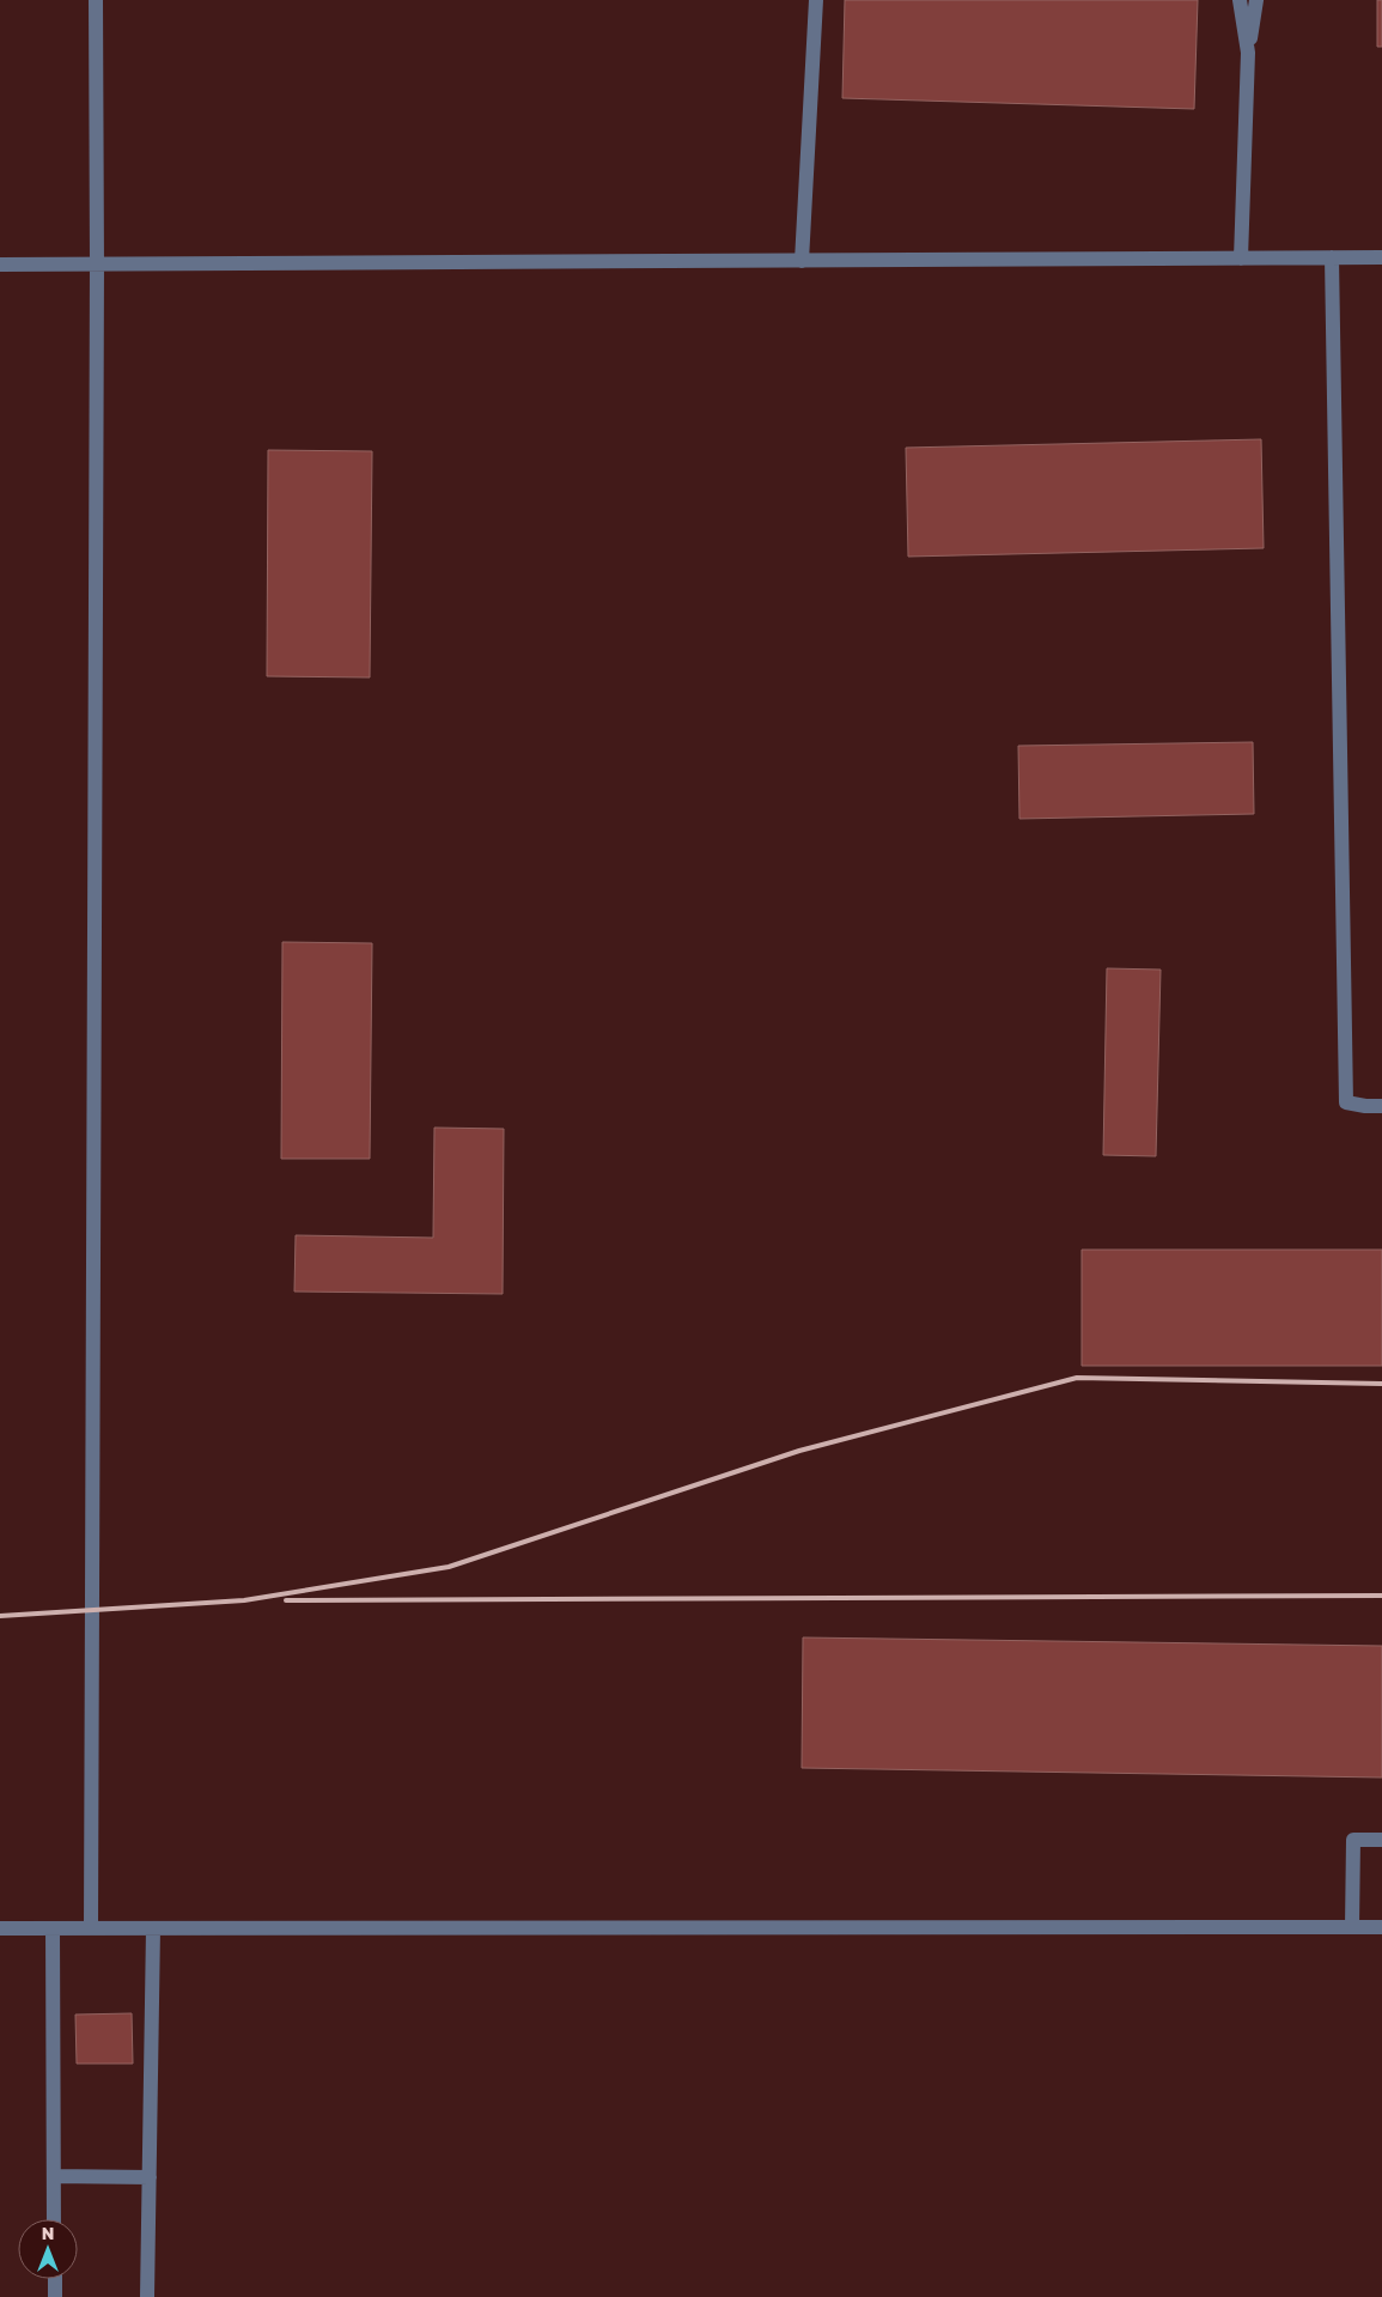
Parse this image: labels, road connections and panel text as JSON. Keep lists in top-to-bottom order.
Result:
{
  "north": "top"
}
